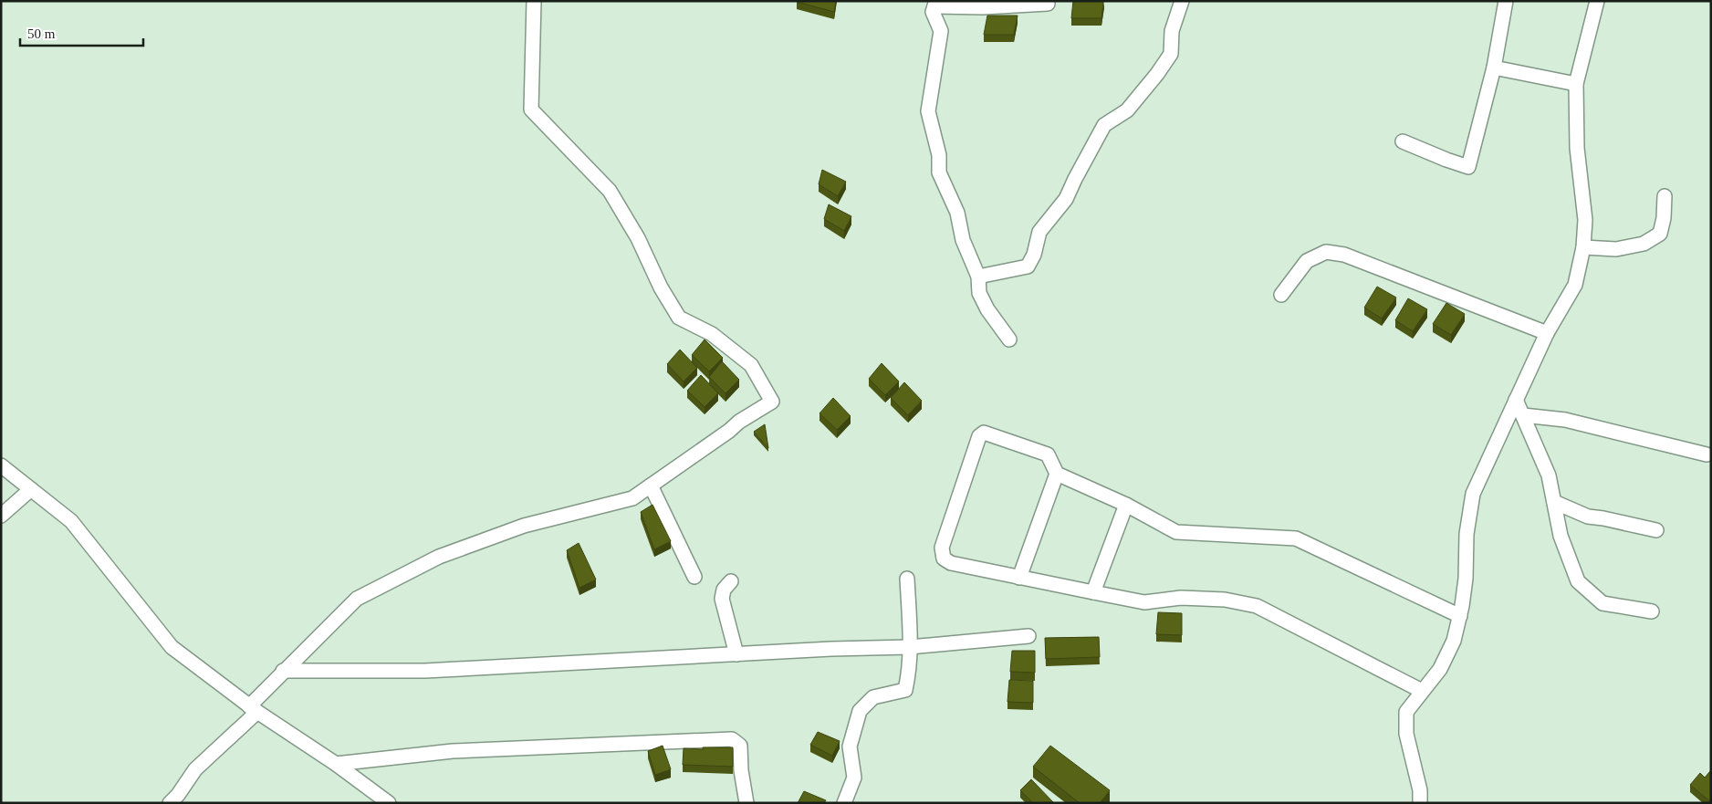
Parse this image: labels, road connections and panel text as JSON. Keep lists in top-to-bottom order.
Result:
{
  "scale_bar": "50 m"
}
